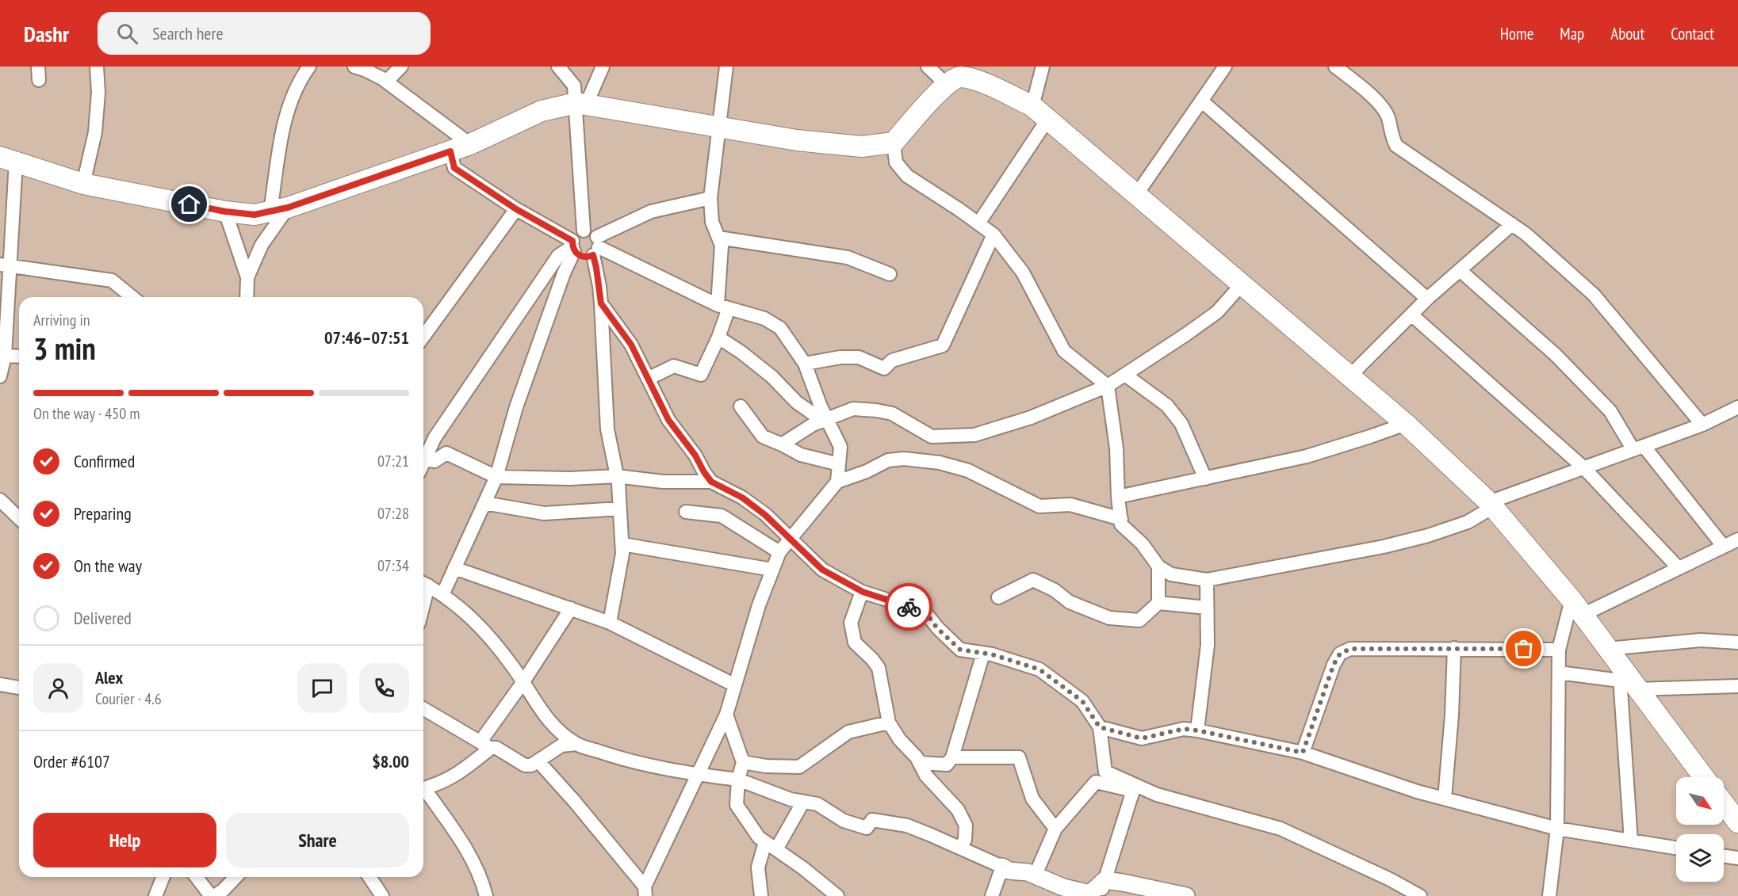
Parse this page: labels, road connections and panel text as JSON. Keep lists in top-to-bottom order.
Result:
{
  "north": "bottom right",
  "page": {
    "header": "Dashr",
    "search": "Search here",
    "nav": [
      "Home",
      "Map",
      "About",
      "Contact"
    ],
    "heading": ["3 min", "Arriving in", "07:46–07:51"],
    "panel": [
      "Alex",
      "Courier · 4.6",
      "Order #6107",
      "$8.00"
    ],
    "bar": "On the way · 450 m",
    "list": [
      ["Confirmed", "07:21"],
      ["Preparing", "07:28"],
      ["On the way", "07:34"],
      "Delivered"
    ],
    "buttons": ["Help", "Share"]
  }
}
